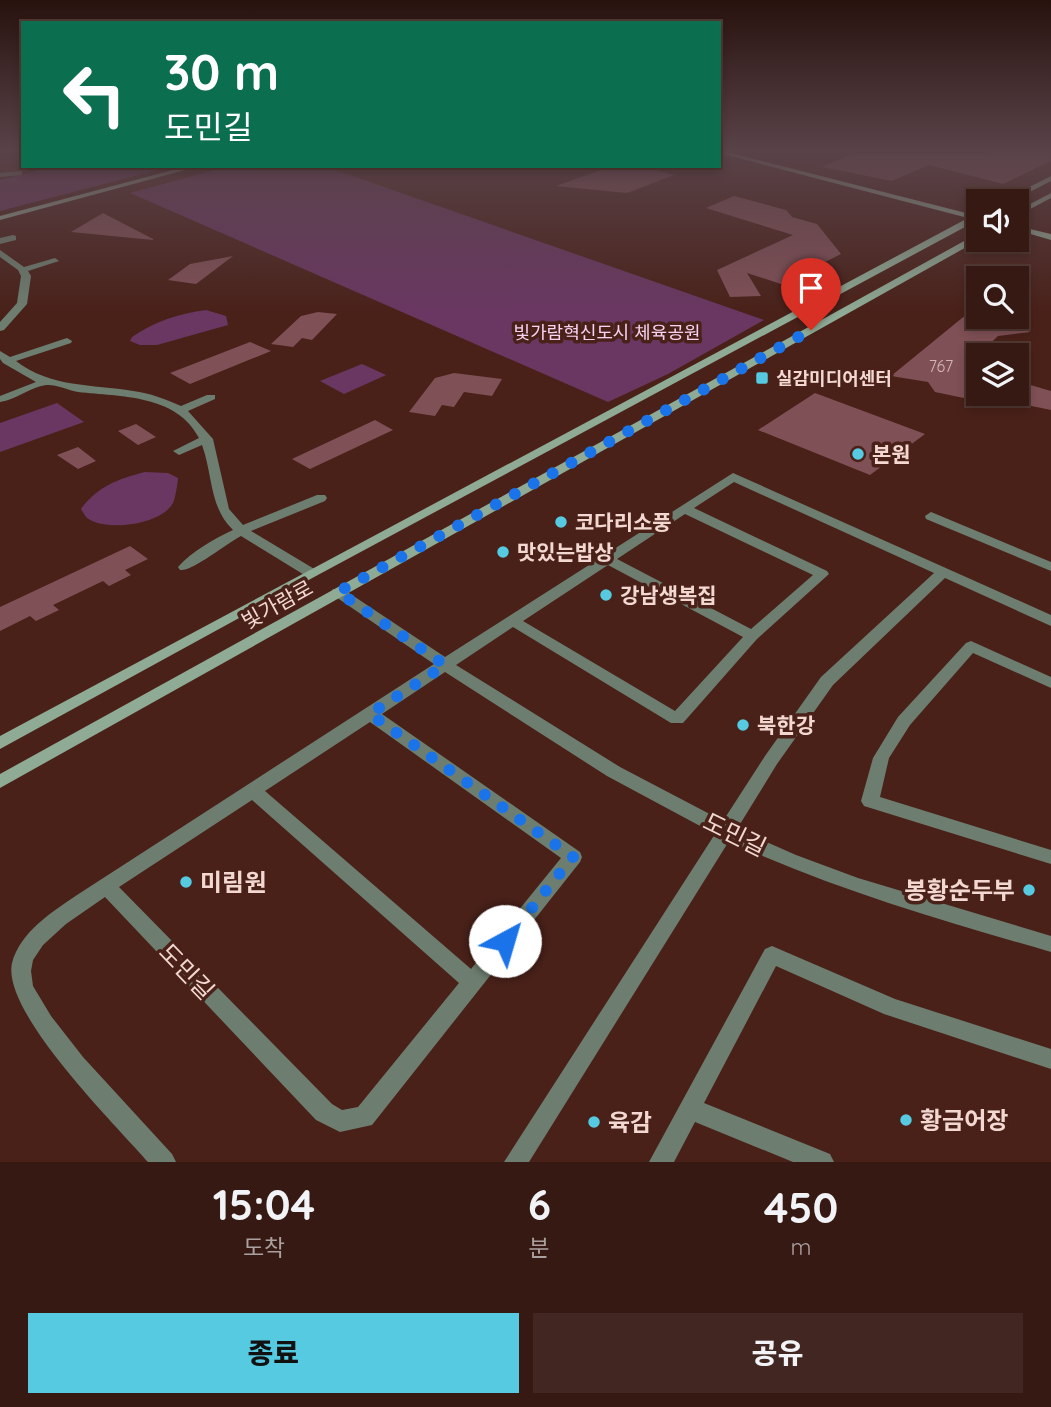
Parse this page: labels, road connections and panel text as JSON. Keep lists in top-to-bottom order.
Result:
{
  "streets": {
    "main road": ["빛가람로"],
    "street": ["도민길"]
  },
  "crossings": [
    ["빛가람로", "도민길"]
  ],
  "parks": ["빛가람혁신도시 체육공원"],
  "places": {
    "transit": ["실감미디어센터"],
    "other": [
      "본원",
      "코다리소풍",
      "맛있는밥상",
      "강남생복집",
      "북한강",
      "미림원",
      "봉황순두부",
      "황금어장",
      "육감"
    ]
  },
  "house_numbers": ["767"],
  "page": {
    "turn": ["30 m", "도민길"],
    "eta": [
      "15:04",
      "도착",
      "6",
      "분",
      "450",
      "m"
    ],
    "buttons": ["종료", "공유"]
  }
}
